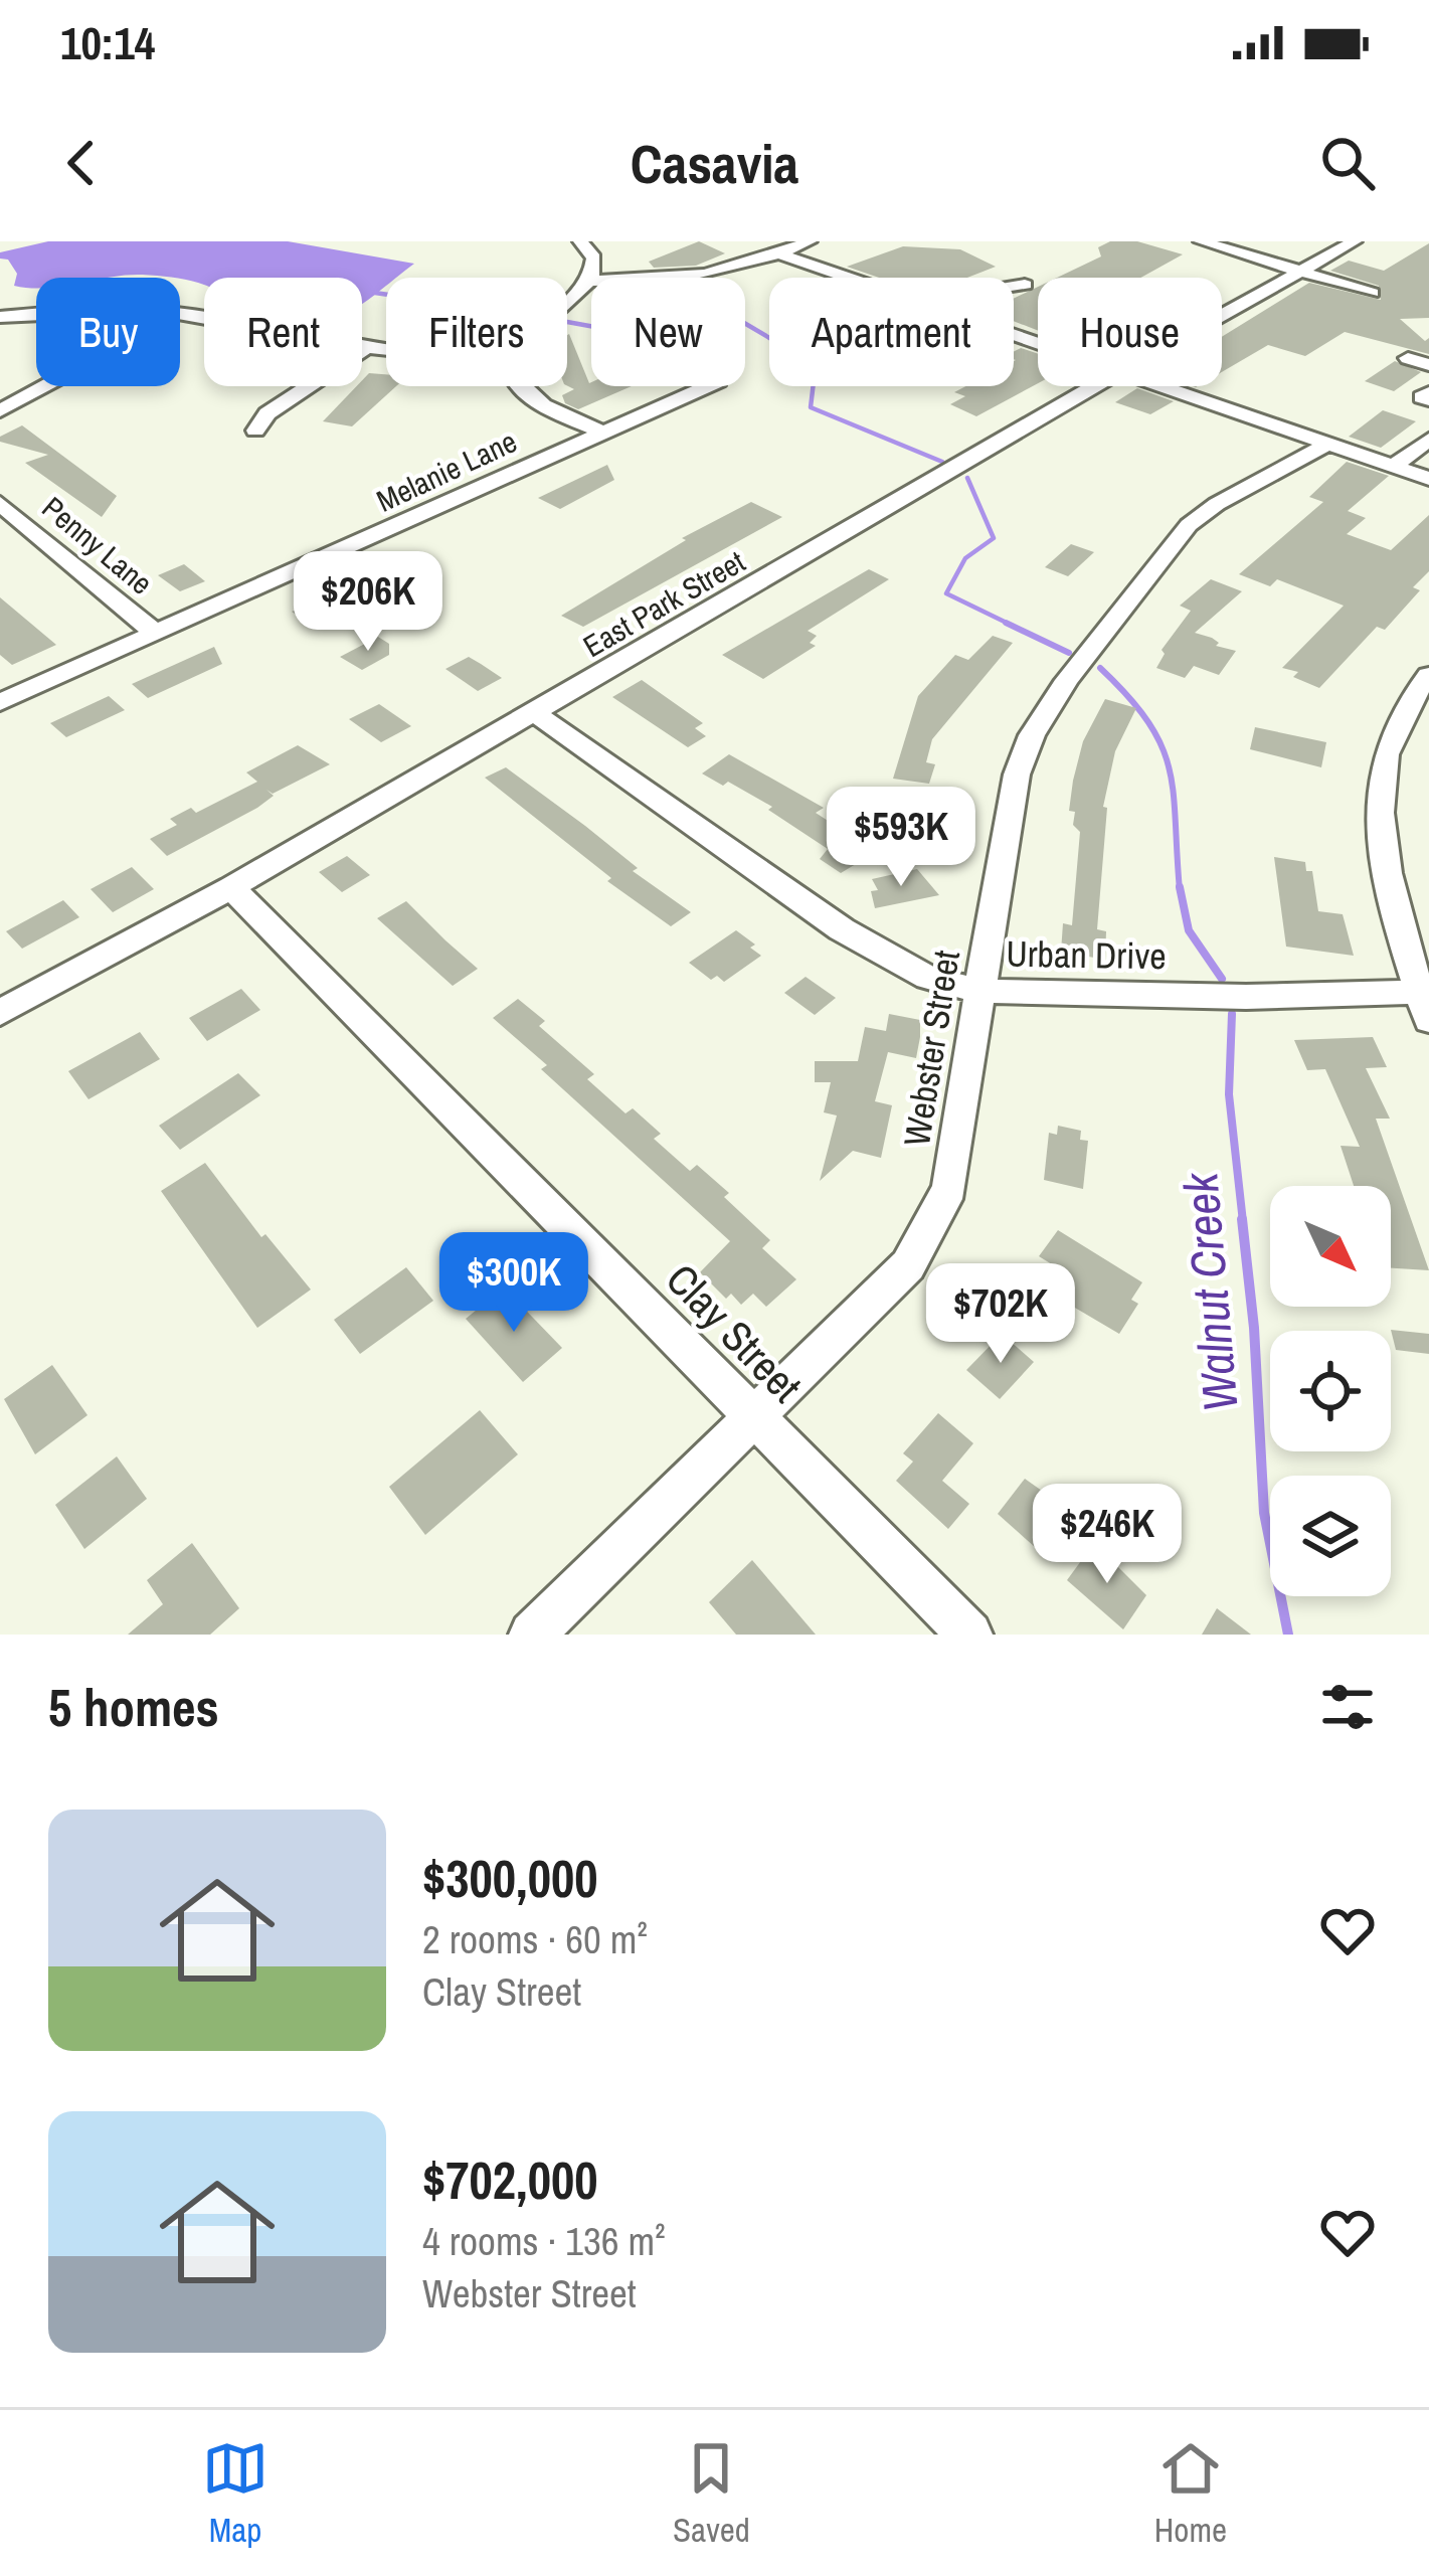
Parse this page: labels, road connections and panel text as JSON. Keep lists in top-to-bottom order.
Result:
{
  "streets": {
    "street": [
      "Melanie Lane",
      "Penny Lane",
      "East Park Street",
      "Urban Drive",
      "Webster Street",
      "Clay Street"
    ]
  },
  "crossings": [
    ["Melanie Lane", "Penny Lane"],
    ["East Park Street", "Urban Drive"],
    ["East Park Street", "Clay Street"],
    ["Urban Drive", "Webster Street"],
    ["Webster Street", "Clay Street"]
  ],
  "water": ["Walnut Creek"],
  "north": "bottom right",
  "page": {
    "status": "10:14",
    "header": "Casavia",
    "chip": [
      "Buy",
      "Rent",
      "Filters",
      "New",
      "Apartment",
      "House"
    ],
    "price": [
      "$206K",
      "$593K",
      "$300K",
      "$702K",
      "$246K"
    ],
    "heading": "5 homes",
    "list": [
      {
        "name": "$300,000",
        "note": "2 rooms · 60 m² · Clay Street"
      },
      {
        "name": "$702,000",
        "note": "4 rooms · 136 m² · Webster Street"
      }
    ],
    "tabs": ["Map", "Saved", "Home"]
  }
}
